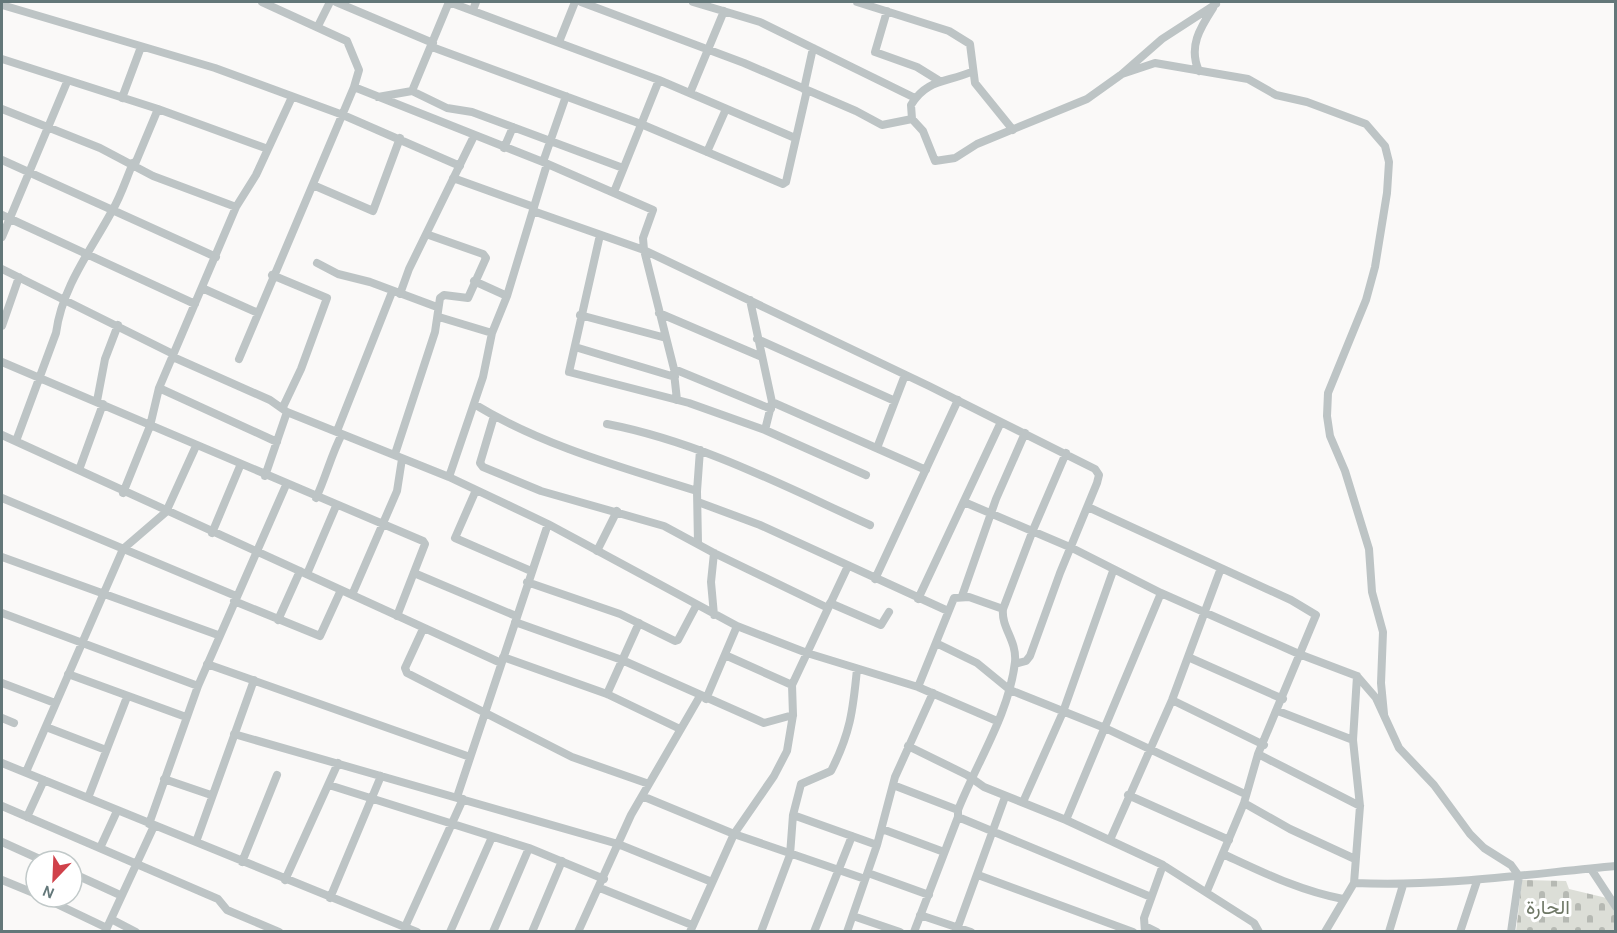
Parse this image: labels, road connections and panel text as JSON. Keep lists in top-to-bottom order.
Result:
{
  "parks": ["الحارة"],
  "north": "bottom left"
}
